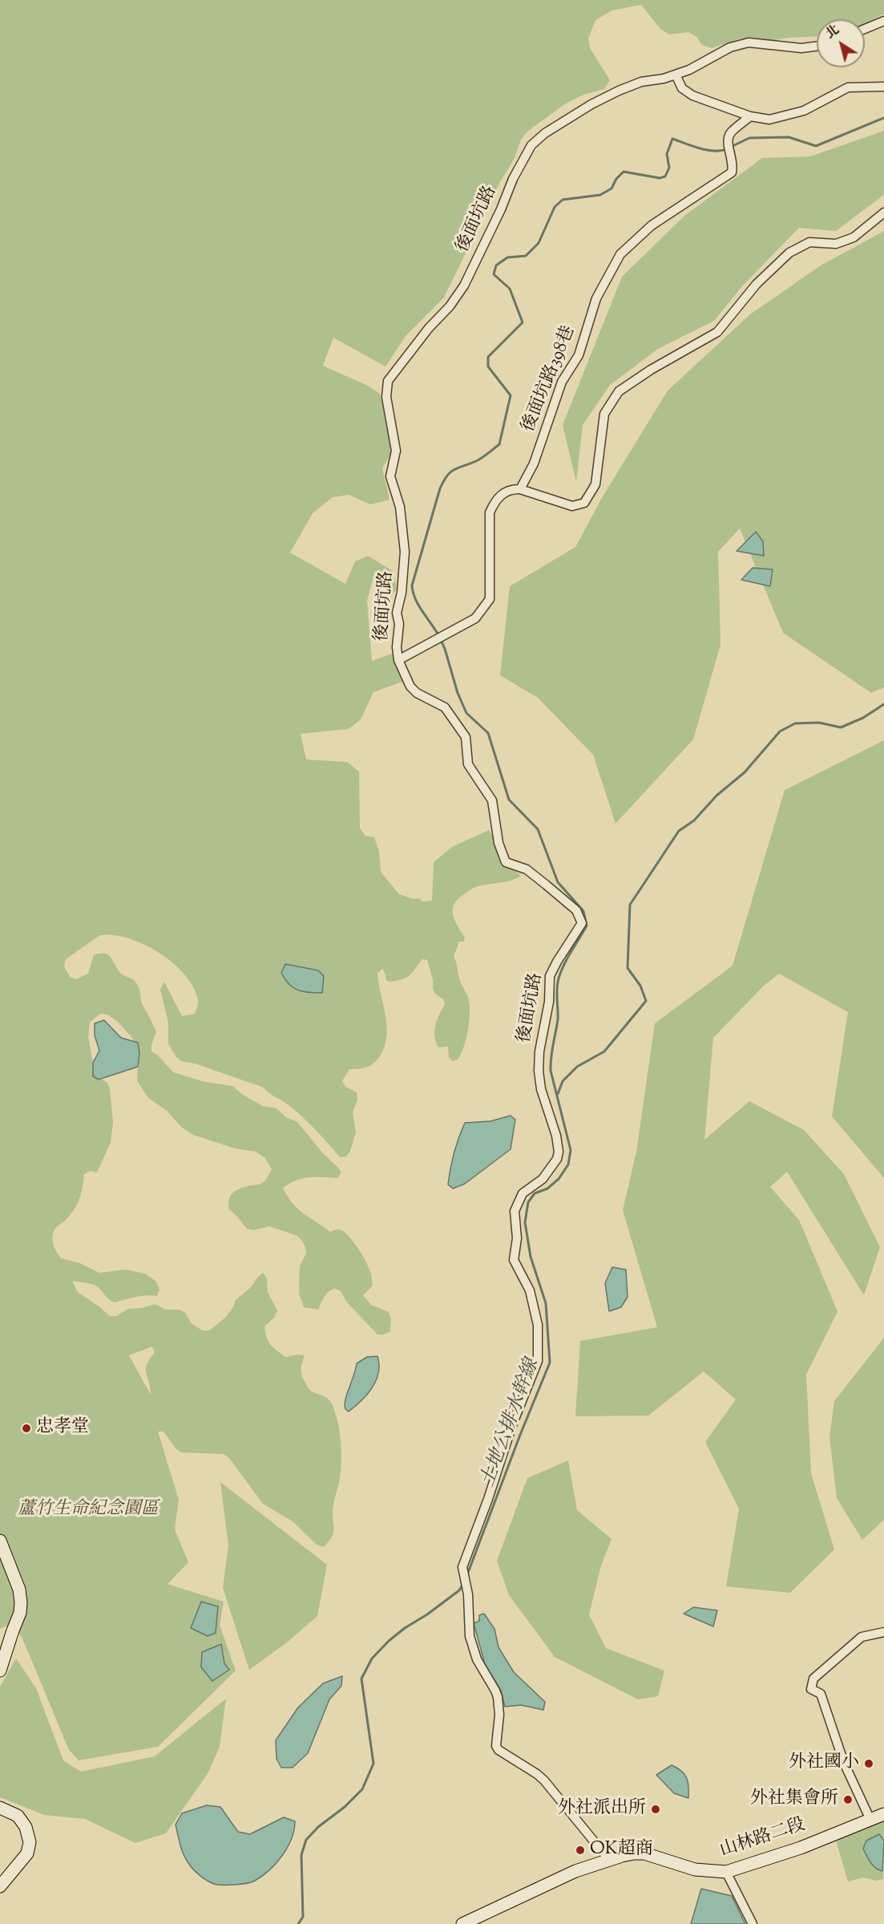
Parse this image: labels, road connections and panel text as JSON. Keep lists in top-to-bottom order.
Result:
{
  "streets": {
    "main road": ["山林路二段"],
    "street": ["後面坑路", "後面坑路398巷"]
  },
  "crossings": [
    ["後面坑路", "山林路二段"]
  ],
  "water": ["土地公排水幹線"],
  "parks": ["蘆竹生命紀念園區"],
  "places": [
    "忠孝堂",
    "外社國小",
    "外社集會所",
    "外社派出所",
    "OK超商"
  ],
  "north": "top left"
}
